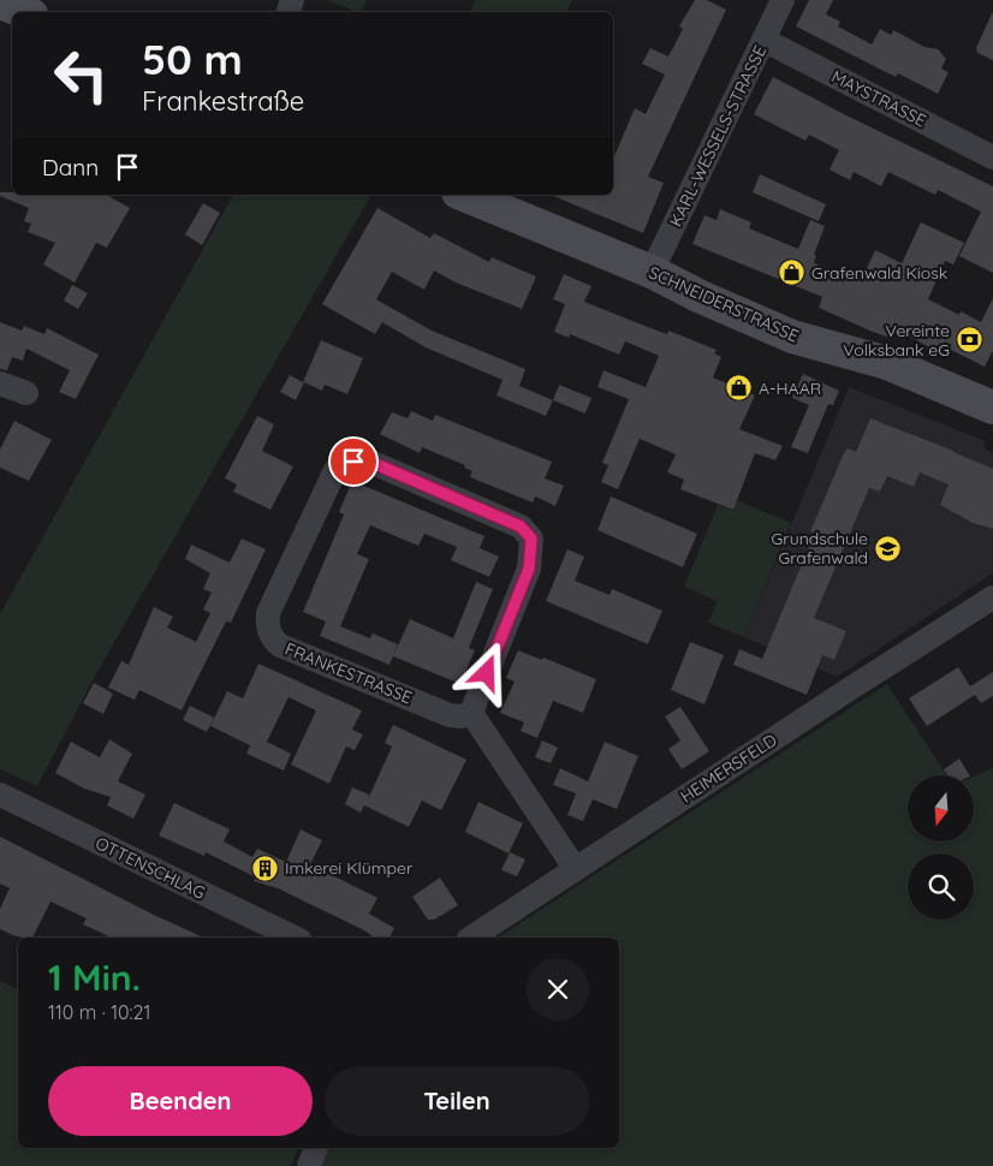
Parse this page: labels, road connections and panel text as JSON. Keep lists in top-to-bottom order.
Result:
{
  "streets": {
    "street": [
      "MAYSTRASSE",
      "KARL-WESSELS-STRASSE",
      "SCHNEIDERSTRASSE",
      "FRANKESTRASSE",
      "HEIMERSFELD",
      "OTTENSCHLAG"
    ]
  },
  "crossings": [
    ["MAYSTRASSE", "KARL-WESSELS-STRASSE"],
    ["KARL-WESSELS-STRASSE", "SCHNEIDERSTRASSE"]
  ],
  "places": {
    "shop": ["Grafenwald Kiosk", "A-HAAR"],
    "bank": ["Vereinte Volksbank eG"],
    "school or university": ["Grundschule Grafenwald"],
    "building": ["Imkerei Klümper"]
  },
  "north": "bottom",
  "page": {
    "turn": ["50 m", "Frankestraße"],
    "then": "Dann",
    "heading": ["1 Min.", "110 m · 10:21"],
    "buttons": ["Beenden", "Teilen"]
  }
}
